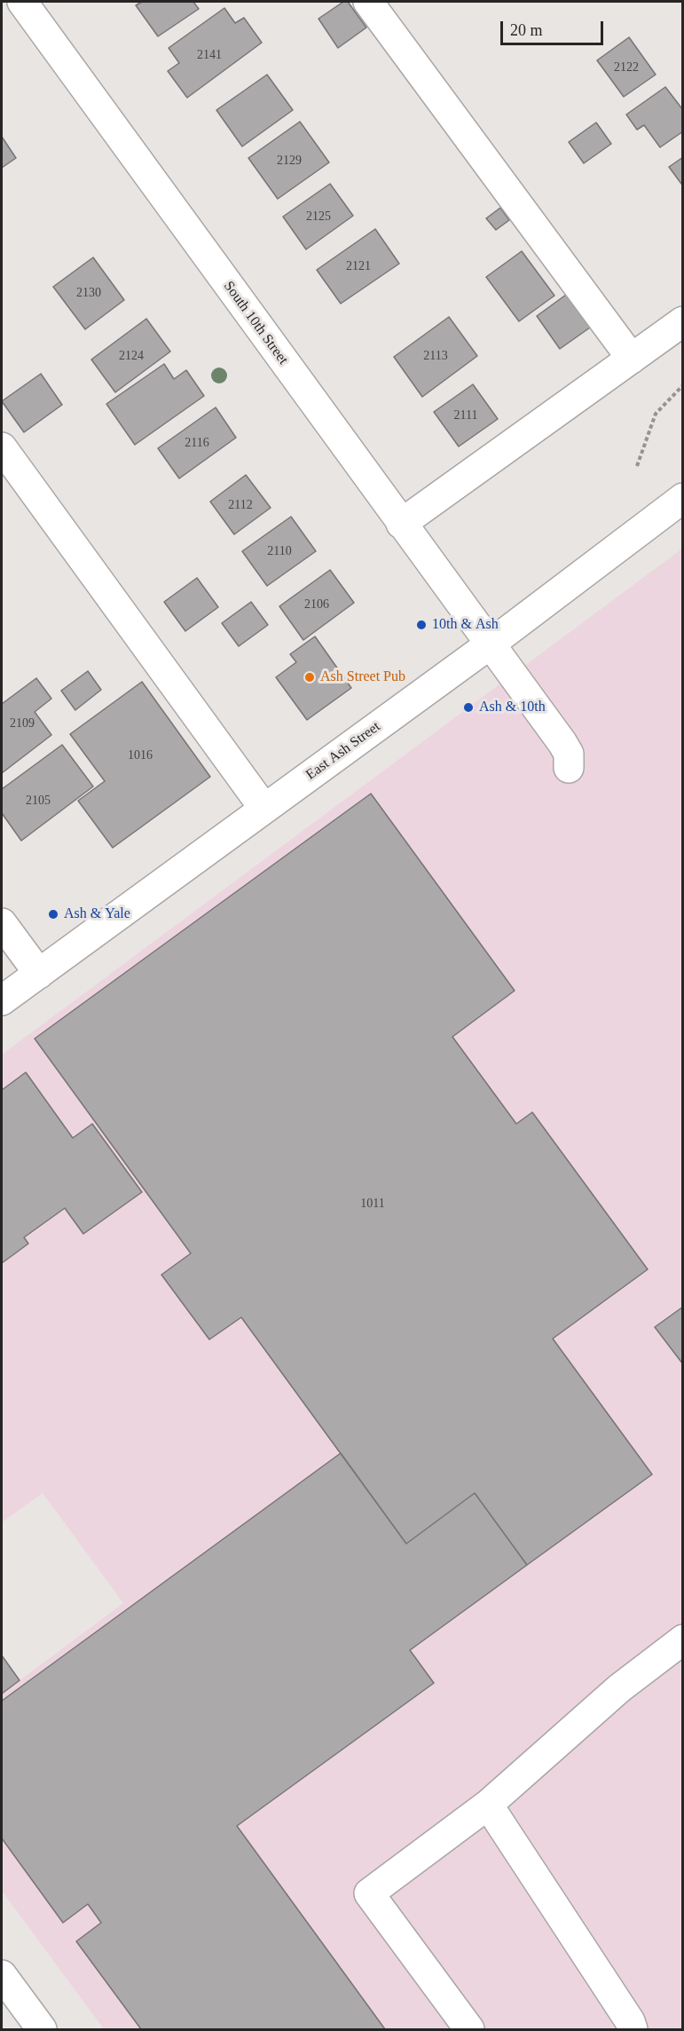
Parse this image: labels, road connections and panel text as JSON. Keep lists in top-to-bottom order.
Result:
{
  "streets": {
    "street": ["South 10th Street", "East Ash Street"]
  },
  "crossings": [
    ["South 10th Street", "East Ash Street"]
  ],
  "places": [
    "10th & Ash",
    "Ash Street Pub",
    "Ash & 10th",
    "Ash & Yale"
  ],
  "house_numbers": [
    "2141",
    "2122",
    "2129",
    "2125",
    "2121",
    "2130",
    "2124",
    "2113",
    "2111",
    "2116",
    "2112",
    "2110",
    "2106",
    "2109",
    "1016",
    "2105",
    "1011"
  ],
  "scale_bar": "20 m"
}
